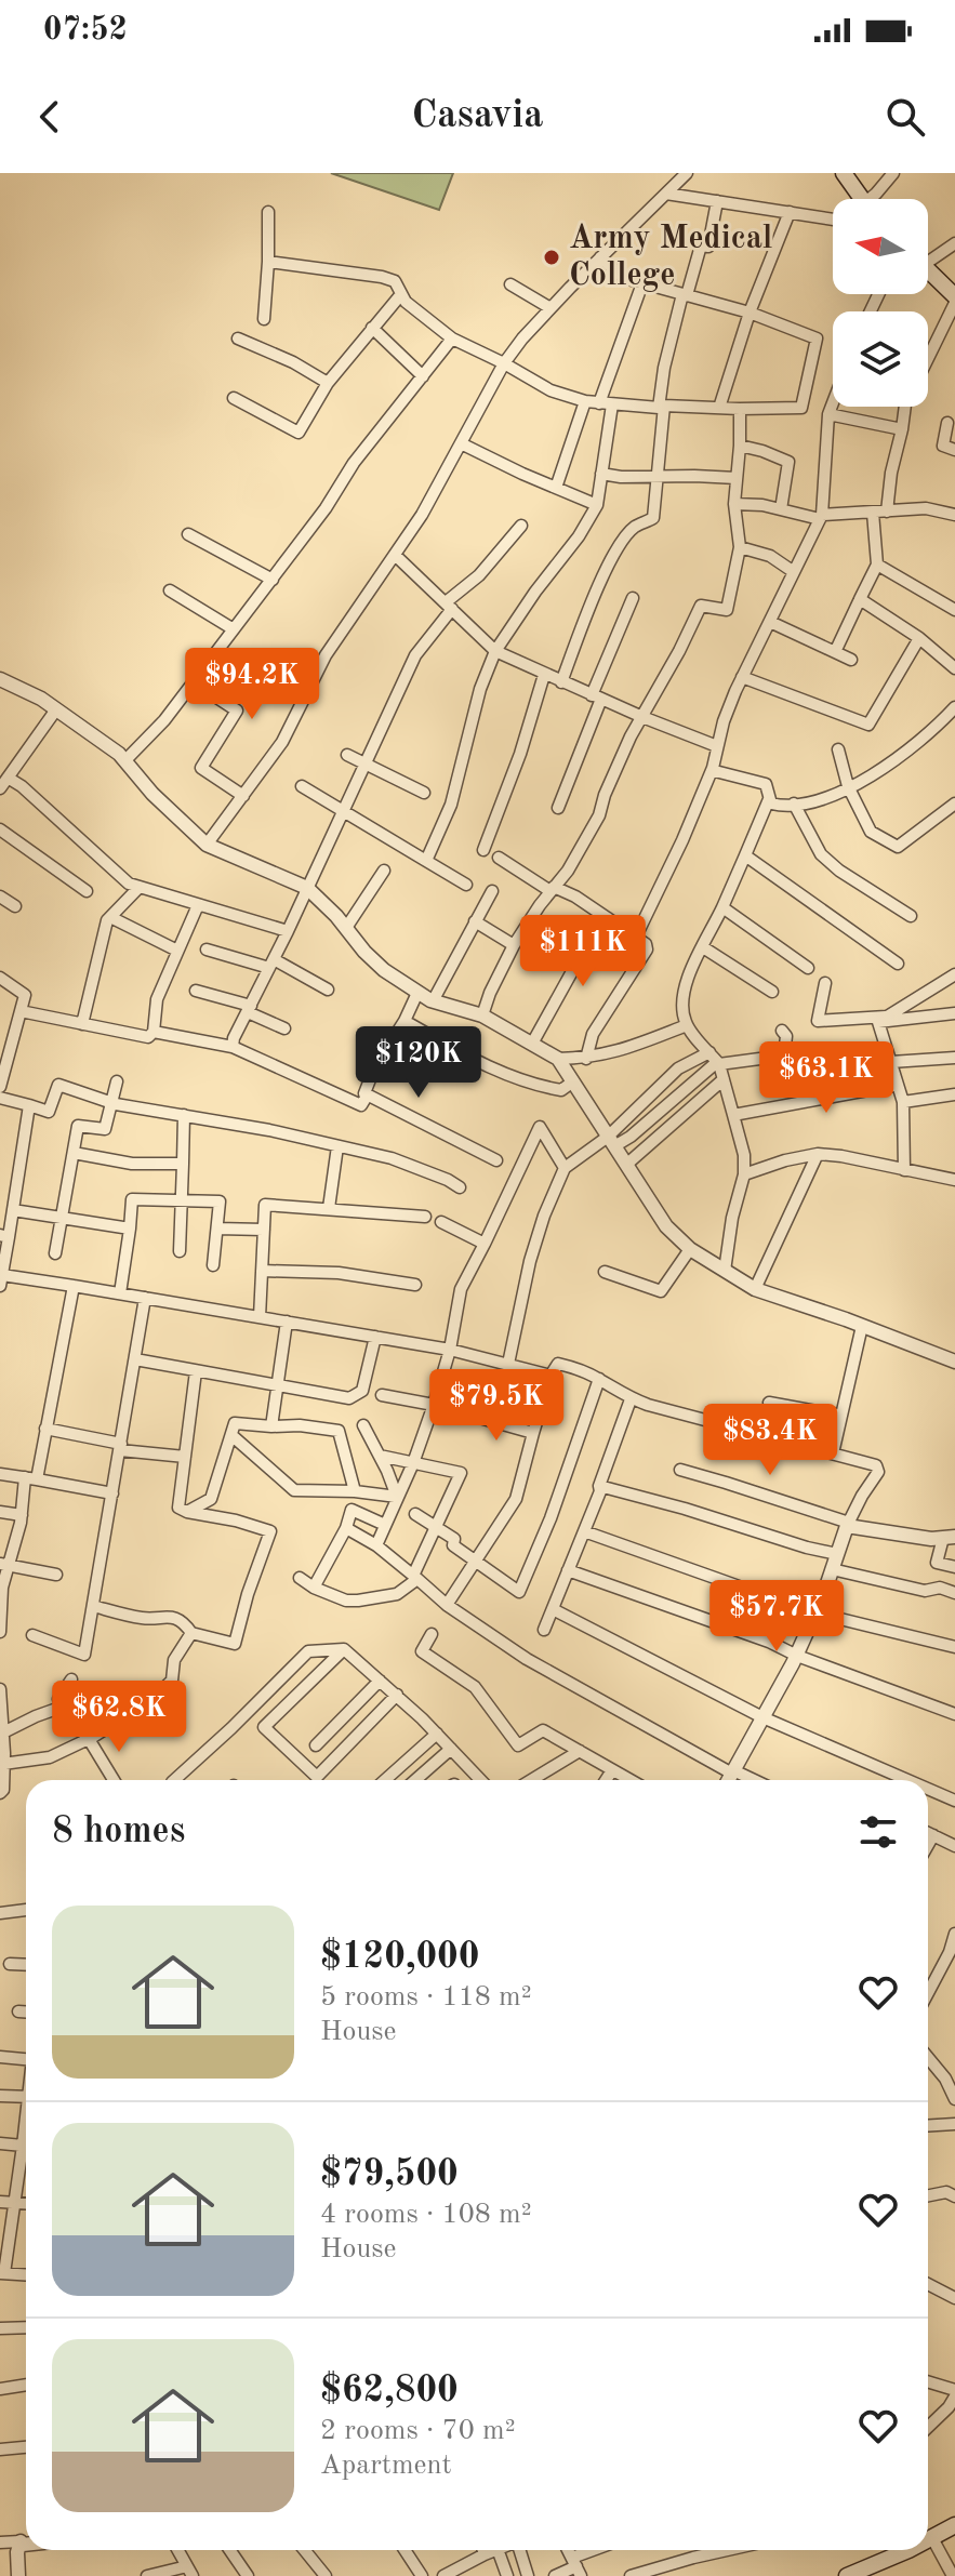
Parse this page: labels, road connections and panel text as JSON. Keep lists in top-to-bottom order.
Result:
{
  "places": ["Army Medical College"],
  "north": "left",
  "page": {
    "status": "07:52",
    "header": "Casavia",
    "price": [
      "$94.2K",
      "$111K",
      "$120K",
      "$63.1K",
      "$79.5K",
      "$83.4K",
      "$57.7K",
      "$62.8K"
    ],
    "heading": "8 homes",
    "list": [
      {
        "name": "$120,000",
        "note": "5 rooms · 118 m² · House"
      },
      {
        "name": "$79,500",
        "note": "4 rooms · 108 m² · House"
      },
      {
        "name": "$62,800",
        "note": "2 rooms · 70 m² · Apartment"
      }
    ]
  }
}
